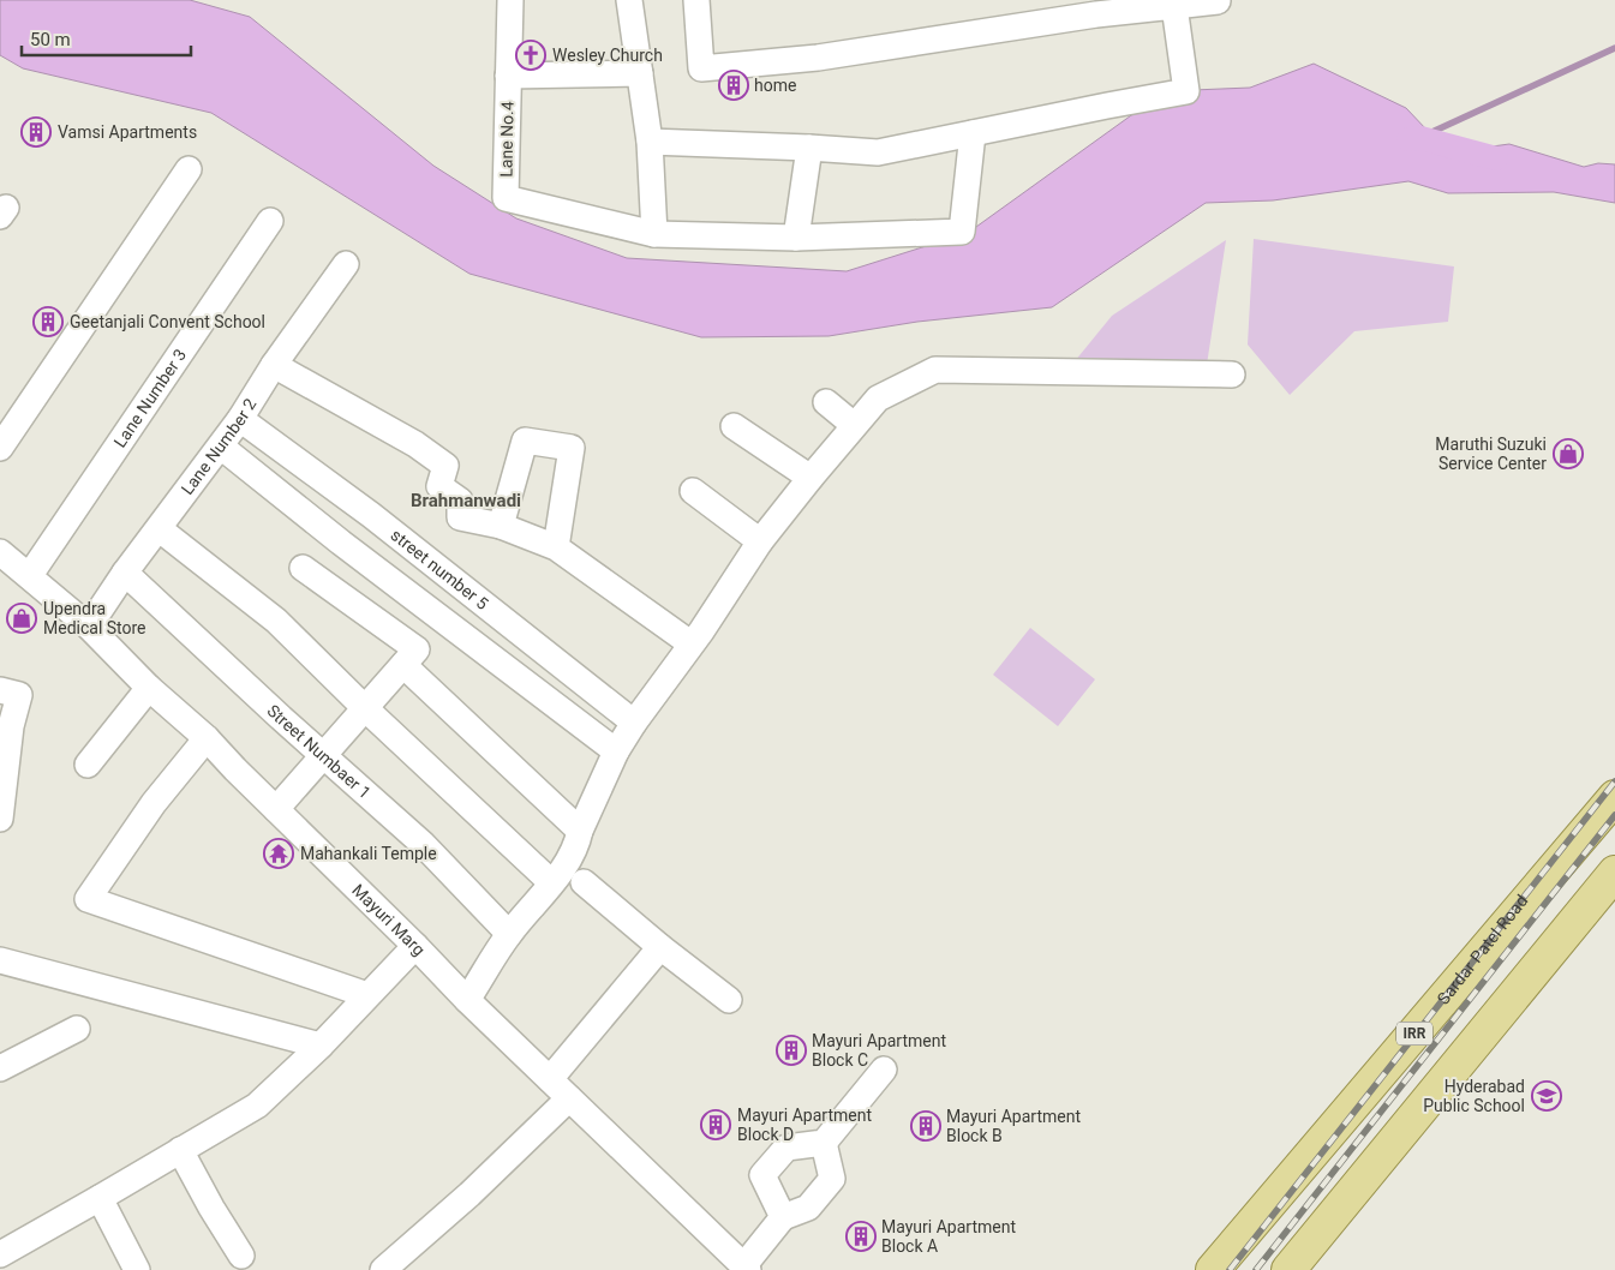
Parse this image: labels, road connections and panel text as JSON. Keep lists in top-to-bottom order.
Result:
{
  "streets": {
    "main road": ["Sardar Patel Road", "IRR"],
    "street": [
      "Lane No.4",
      "Lane Number 3",
      "Lane Number 2",
      "street number 5",
      "Street Numbaer 1",
      "Mayuri Marg"
    ]
  },
  "crossings": [
    ["Lane Number 3", "Mayuri Marg"],
    ["Lane Number 2", "street number 5"],
    ["Lane Number 2", "Street Numbaer 1"],
    ["Lane Number 2", "Mayuri Marg"]
  ],
  "districts": ["Brahmanwadi"],
  "places": {
    "church": ["Wesley Church"],
    "building": [
      "home",
      "Vamsi Apartments",
      "Geetanjali Convent School",
      "Mayuri Apartment Block C",
      "Mayuri Apartment Block D",
      "Mayuri Apartment Block B",
      "Mayuri Apartment Block A"
    ],
    "shop": ["Maruthi Suzuki Service Center", "Upendra Medical Store"],
    "temple": ["Mahankali Temple"],
    "school or university": ["Hyderabad Public School"]
  },
  "scale_bar": "50 m"
}
